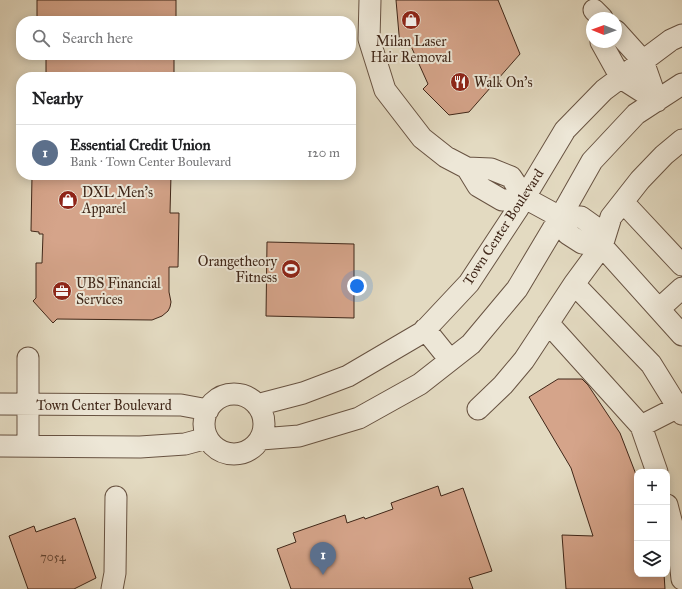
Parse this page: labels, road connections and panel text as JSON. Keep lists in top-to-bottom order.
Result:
{
  "streets": {
    "street": ["Town Center Boulevard"]
  },
  "places": {
    "shop": ["Milan Laser Hair Removal", "DXL Men's Apparel"],
    "restaurant": ["Walk On's"],
    "sports": ["Orangetheory Fitness"],
    "office": ["UBS Financial Services"]
  },
  "house_numbers": ["7054"],
  "north": "left",
  "page": {
    "search": "Search here",
    "heading": "Nearby",
    "list": [
      {
        "mark": "1",
        "name": "Essential Credit Union",
        "note": "Bank · Town Center Boulevard",
        "value": "120 m"
      }
    ],
    "map_buttons": ["+", "−"],
    "pins": "1"
  }
}
